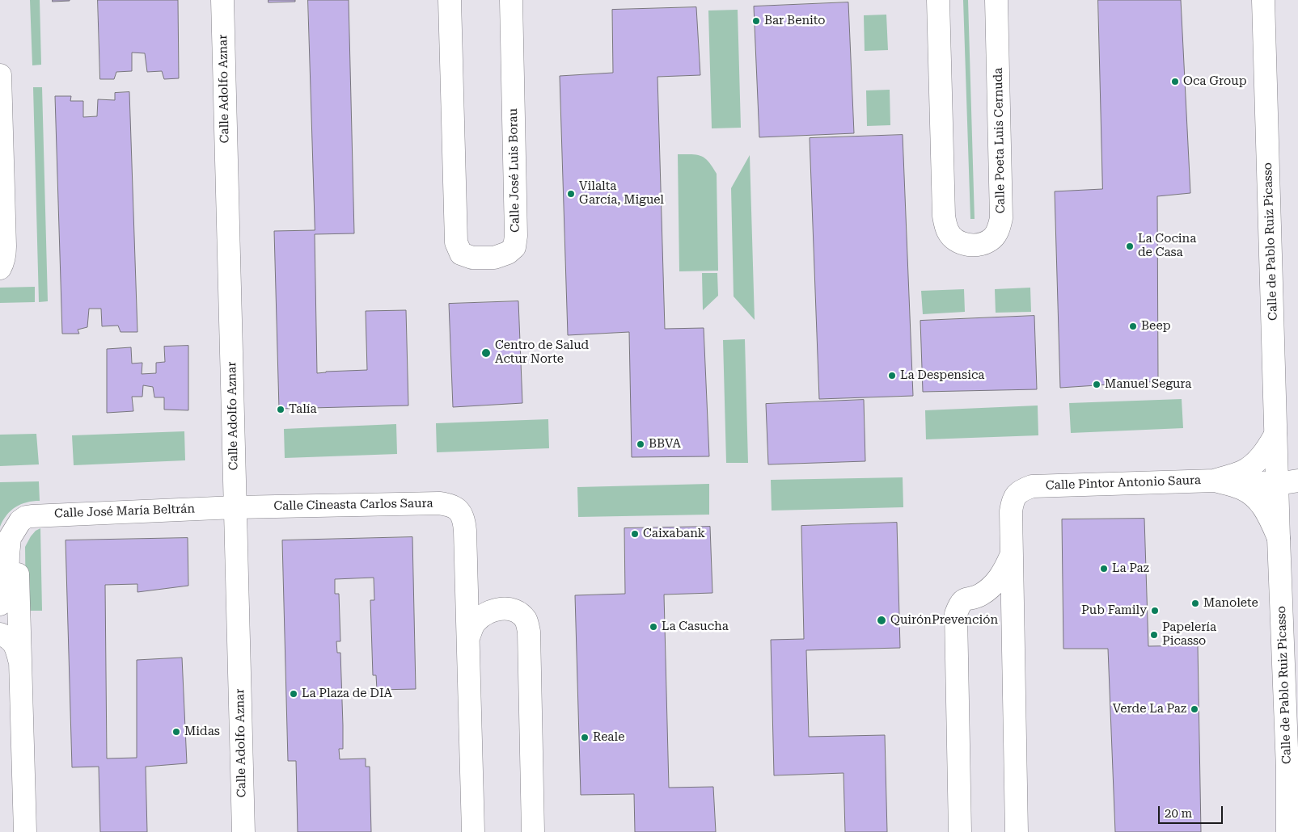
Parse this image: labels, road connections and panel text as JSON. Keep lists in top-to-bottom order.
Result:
{
  "streets": {
    "street": [
      "Calle Adolfo Aznar",
      "Calle Poeta Luis Cernuda",
      "Calle José Luis Borau",
      "Calle de Pablo Ruiz Picasso",
      "Calle Pintor Antonio Saura",
      "Calle Cineasta Carlos Saura",
      "Calle José María Beltrán"
    ]
  },
  "crossings": [
    ["Calle Adolfo Aznar", "Calle Cineasta Carlos Saura"],
    ["Calle Adolfo Aznar", "Calle José María Beltrán"],
    ["Calle de Pablo Ruiz Picasso", "Calle Pintor Antonio Saura"],
    ["Calle Cineasta Carlos Saura", "Calle José María Beltrán"]
  ],
  "places": [
    "Bar Benito",
    "Oca Group",
    "Vilalta García, Miguel",
    "La Cocina de Casa",
    "Beep",
    "Centro de Salud Actur Norte",
    "La Despensica",
    "Manuel Segura",
    "Talía",
    "BBVA",
    "Caixabank",
    "La Paz",
    "Manolete",
    "Pub Family",
    "QuirónPrevención",
    "La Casucha",
    "Papelería Picasso",
    "La Plaza de DIA",
    "Verde La Paz",
    "Midas",
    "Reale"
  ],
  "scale_bar": "20 m"
}
